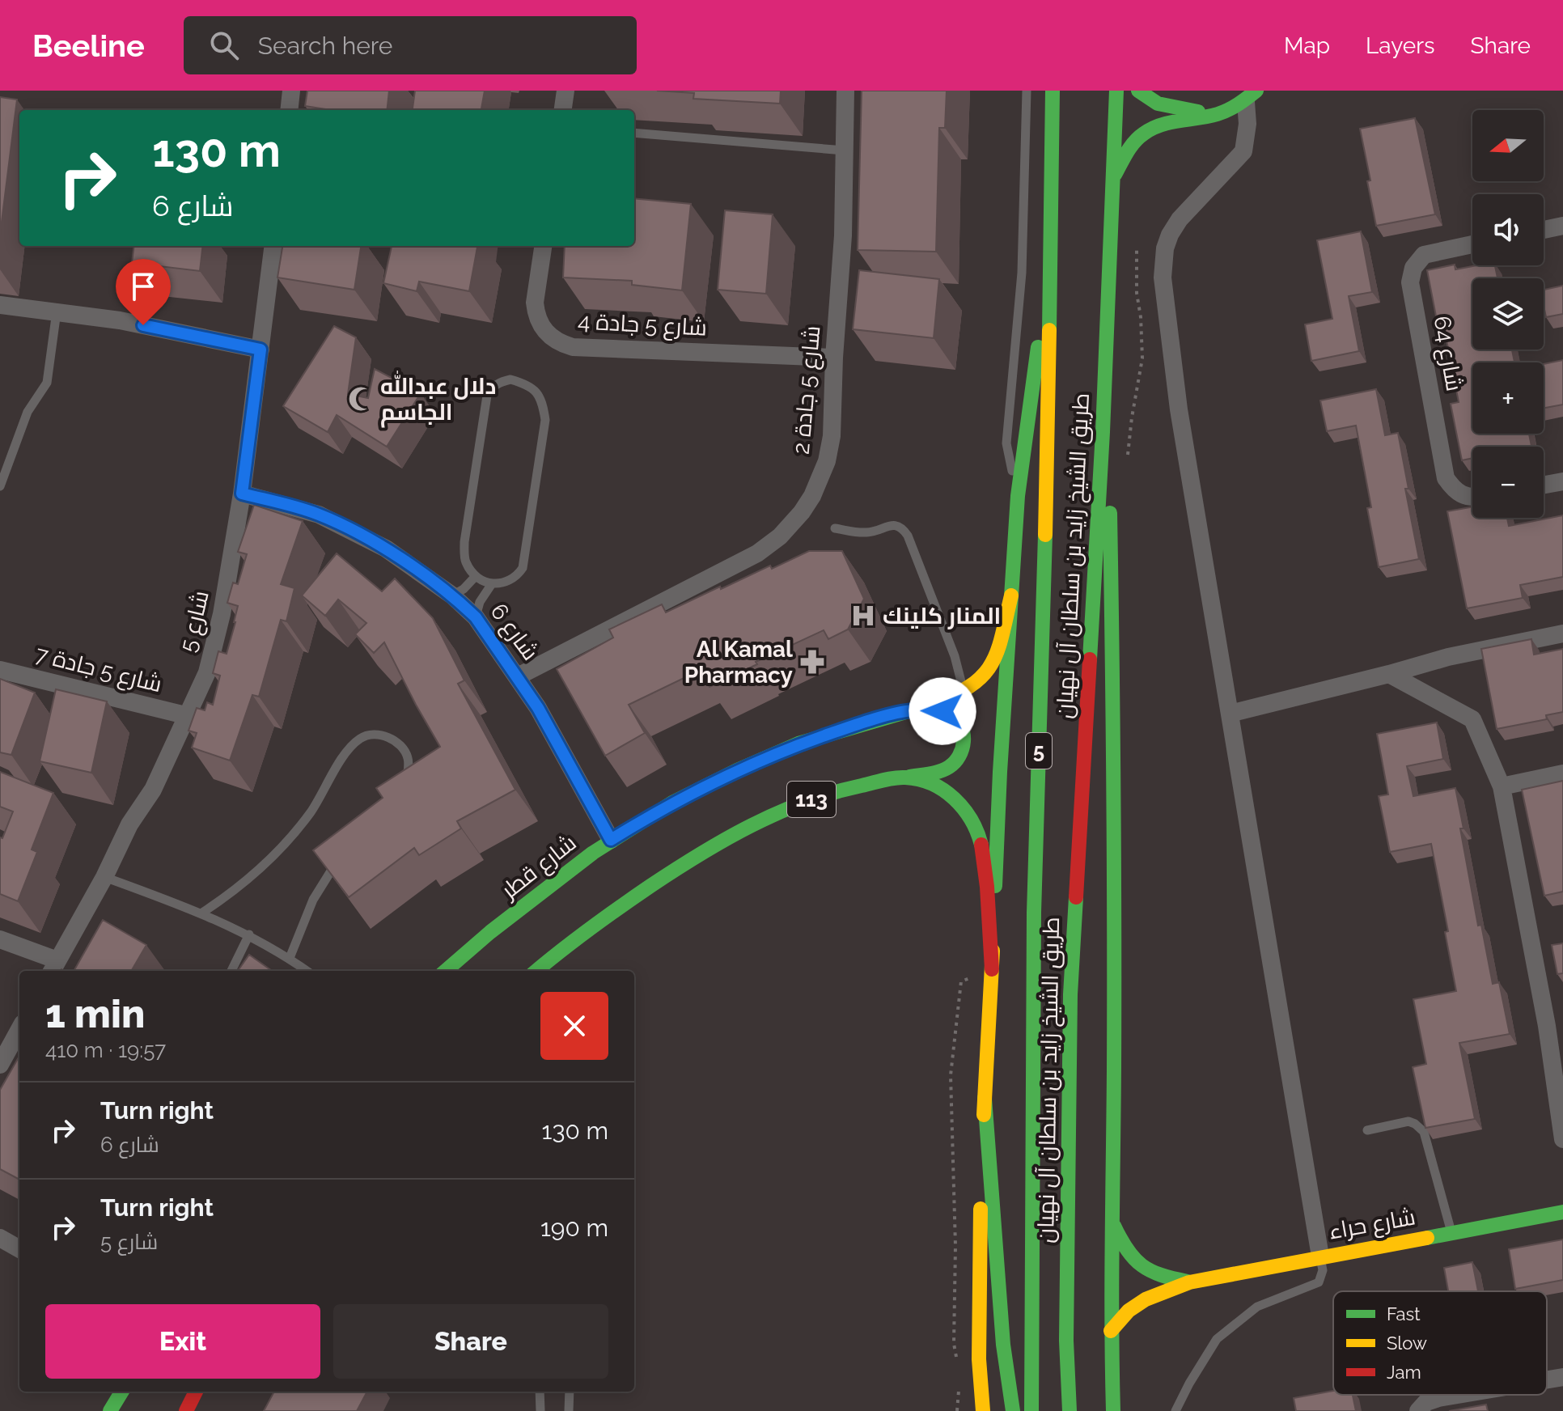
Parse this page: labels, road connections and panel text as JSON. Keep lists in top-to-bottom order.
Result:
{
  "streets": {
    "main road": [
      "طريق الشيخ زايد بن سلطان آل نهيان",
      "5",
      "113",
      "شارع قطر",
      "شارع حراء"
    ],
    "street": [
      "شارع 5 جادة 4",
      "شارع 64",
      "شارع 5 جادة 2",
      "شارع 5",
      "شارع 6",
      "شارع 5 جادة 7"
    ]
  },
  "crossings": [
    ["شارع 5 جادة 4", "شارع 5 جادة 2"],
    ["شارع 5 جادة 2", "شارع 6"],
    ["شارع 5", "شارع 6"],
    ["شارع 5", "شارع 5 جادة 7"],
    ["شارع 6", "شارع قطر"]
  ],
  "places": {
    "mosque": ["دلال عبدالله الجاسم"],
    "hospital": ["المنار كلينك"],
    "pharmacy": ["Al Kamal Pharmacy"]
  },
  "legend": ["Fast", "Slow", "Jam"],
  "north": "left",
  "page": {
    "header": "Beeline",
    "search": "Search here",
    "nav": ["Map", "Layers", "Share"],
    "map_buttons": ["+", "−"],
    "turn": ["130 m", "شارع 6"],
    "heading": ["1 min", "410 m · 19:57"],
    "list": [
      {
        "name": "Turn right",
        "note": "شارع 6",
        "value": "130 m"
      },
      {
        "name": "Turn right",
        "note": "شارع 5",
        "value": "190 m"
      }
    ],
    "buttons": ["Exit", "Share"]
  }
}
